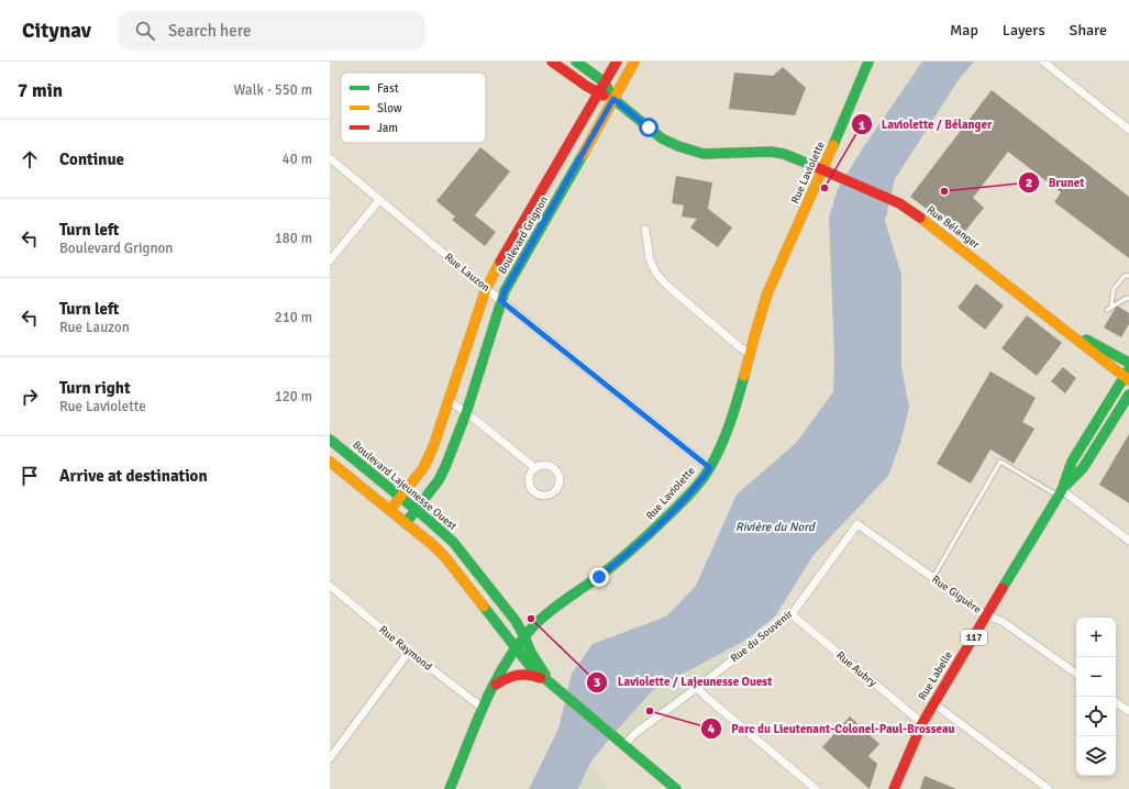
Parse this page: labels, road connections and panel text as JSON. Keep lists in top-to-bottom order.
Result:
{
  "streets": {
    "street": [
      "Rue Laviolette",
      "Rue Bélanger",
      "Boulevard Grignon",
      "Rue Lauzon",
      "Boulevard Lajeunesse Ouest",
      "Rue Giguère",
      "Rue du Souvenir",
      "117",
      "Rue Raymond",
      "Rue Aubry",
      "Rue Labelle"
    ]
  },
  "crossings": [
    ["Rue Laviolette", "Rue Bélanger"],
    ["Rue Laviolette", "Rue Lauzon"],
    ["Rue Laviolette", "Boulevard Lajeunesse Ouest"],
    ["Rue Laviolette", "Rue Raymond"],
    ["Rue Bélanger", "Boulevard Grignon"],
    ["Rue Bélanger", "Rue Labelle"],
    ["Boulevard Grignon", "Rue Lauzon"],
    ["Boulevard Grignon", "Boulevard Lajeunesse Ouest"],
    ["Rue Giguère", "Rue du Souvenir"],
    ["Rue Giguère", "Rue Labelle"],
    ["Rue du Souvenir", "Rue Aubry"],
    ["Rue Aubry", "Rue Labelle"]
  ],
  "water": ["Rivière du Nord"],
  "places": [
    "Laviolette / Bélanger",
    "Brunet",
    "Laviolette / Lajeunesse Ouest",
    "Parc du Lieutenant-Colonel-Paul-Brosseau"
  ],
  "legend": ["Fast", "Slow", "Jam"],
  "page": {
    "header": "Citynav",
    "search": "Search here",
    "nav": ["Map", "Layers", "Share"],
    "heading": ["7 min", "Walk · 550 m"],
    "list": [
      ["Continue", "40 m"],
      ["Turn left", "Boulevard Grignon", "180 m"],
      ["Turn left", "Rue Lauzon", "210 m"],
      ["Turn right", "Rue Laviolette", "120 m"],
      "Arrive at destination"
    ],
    "map_buttons": ["+", "−"]
  }
}
